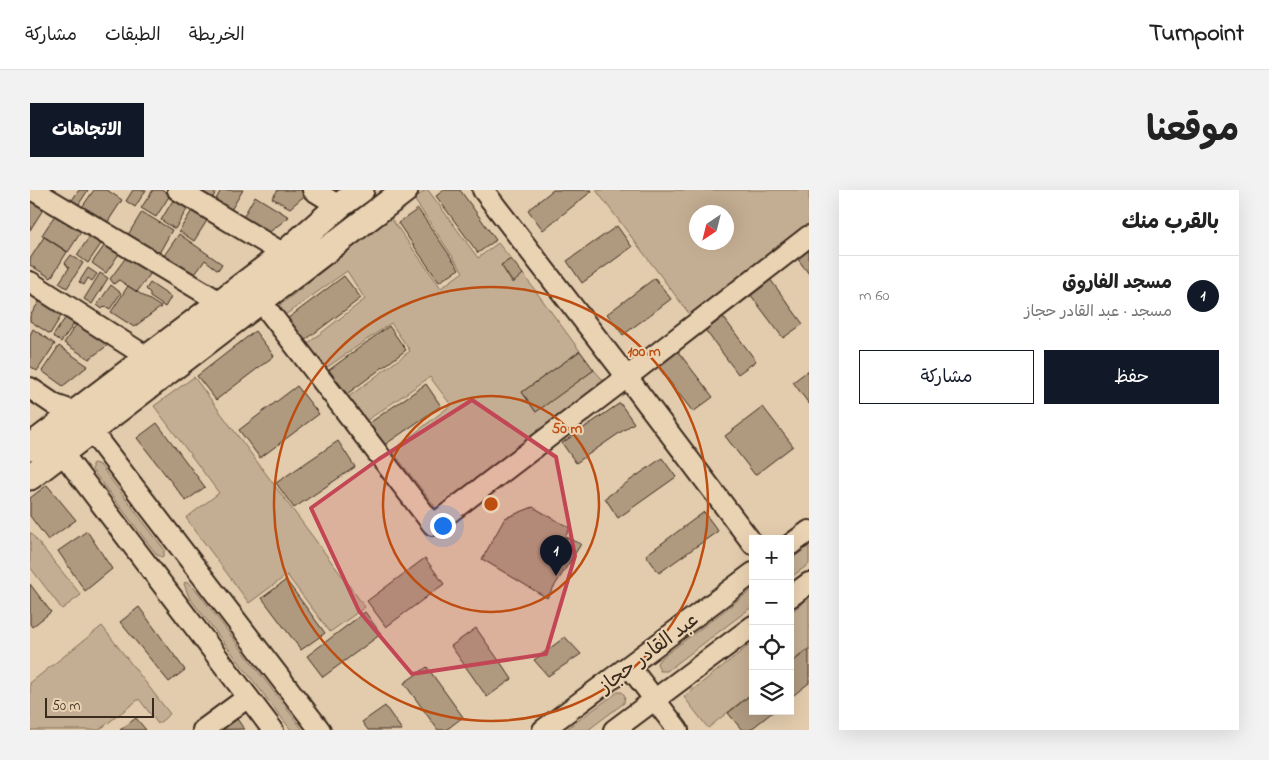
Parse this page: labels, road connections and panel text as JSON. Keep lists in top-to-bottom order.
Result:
{
  "streets": {
    "street": ["عبد القادر حجاز"]
  },
  "scale_bar": "50 m",
  "north": "bottom left",
  "page": {
    "header": "Turnpoint",
    "nav": ["الخريطة", "الطبقات", "مشاركة"],
    "title": "موقعنا",
    "buttons": [
      "الاتجاهات",
      ["حفظ", "مشاركة"]
    ],
    "heading": "بالقرب منك",
    "list": [
      {
        "mark": "1",
        "name": "مسجد الفاروق",
        "note": "مسجد · عبد القادر حجاز",
        "value": "60 m"
      }
    ],
    "map_buttons": ["+", "−"],
    "pins": "1",
    "scale": "50 m"
  },
  "rings": ["100 m", "50 m"]
}
